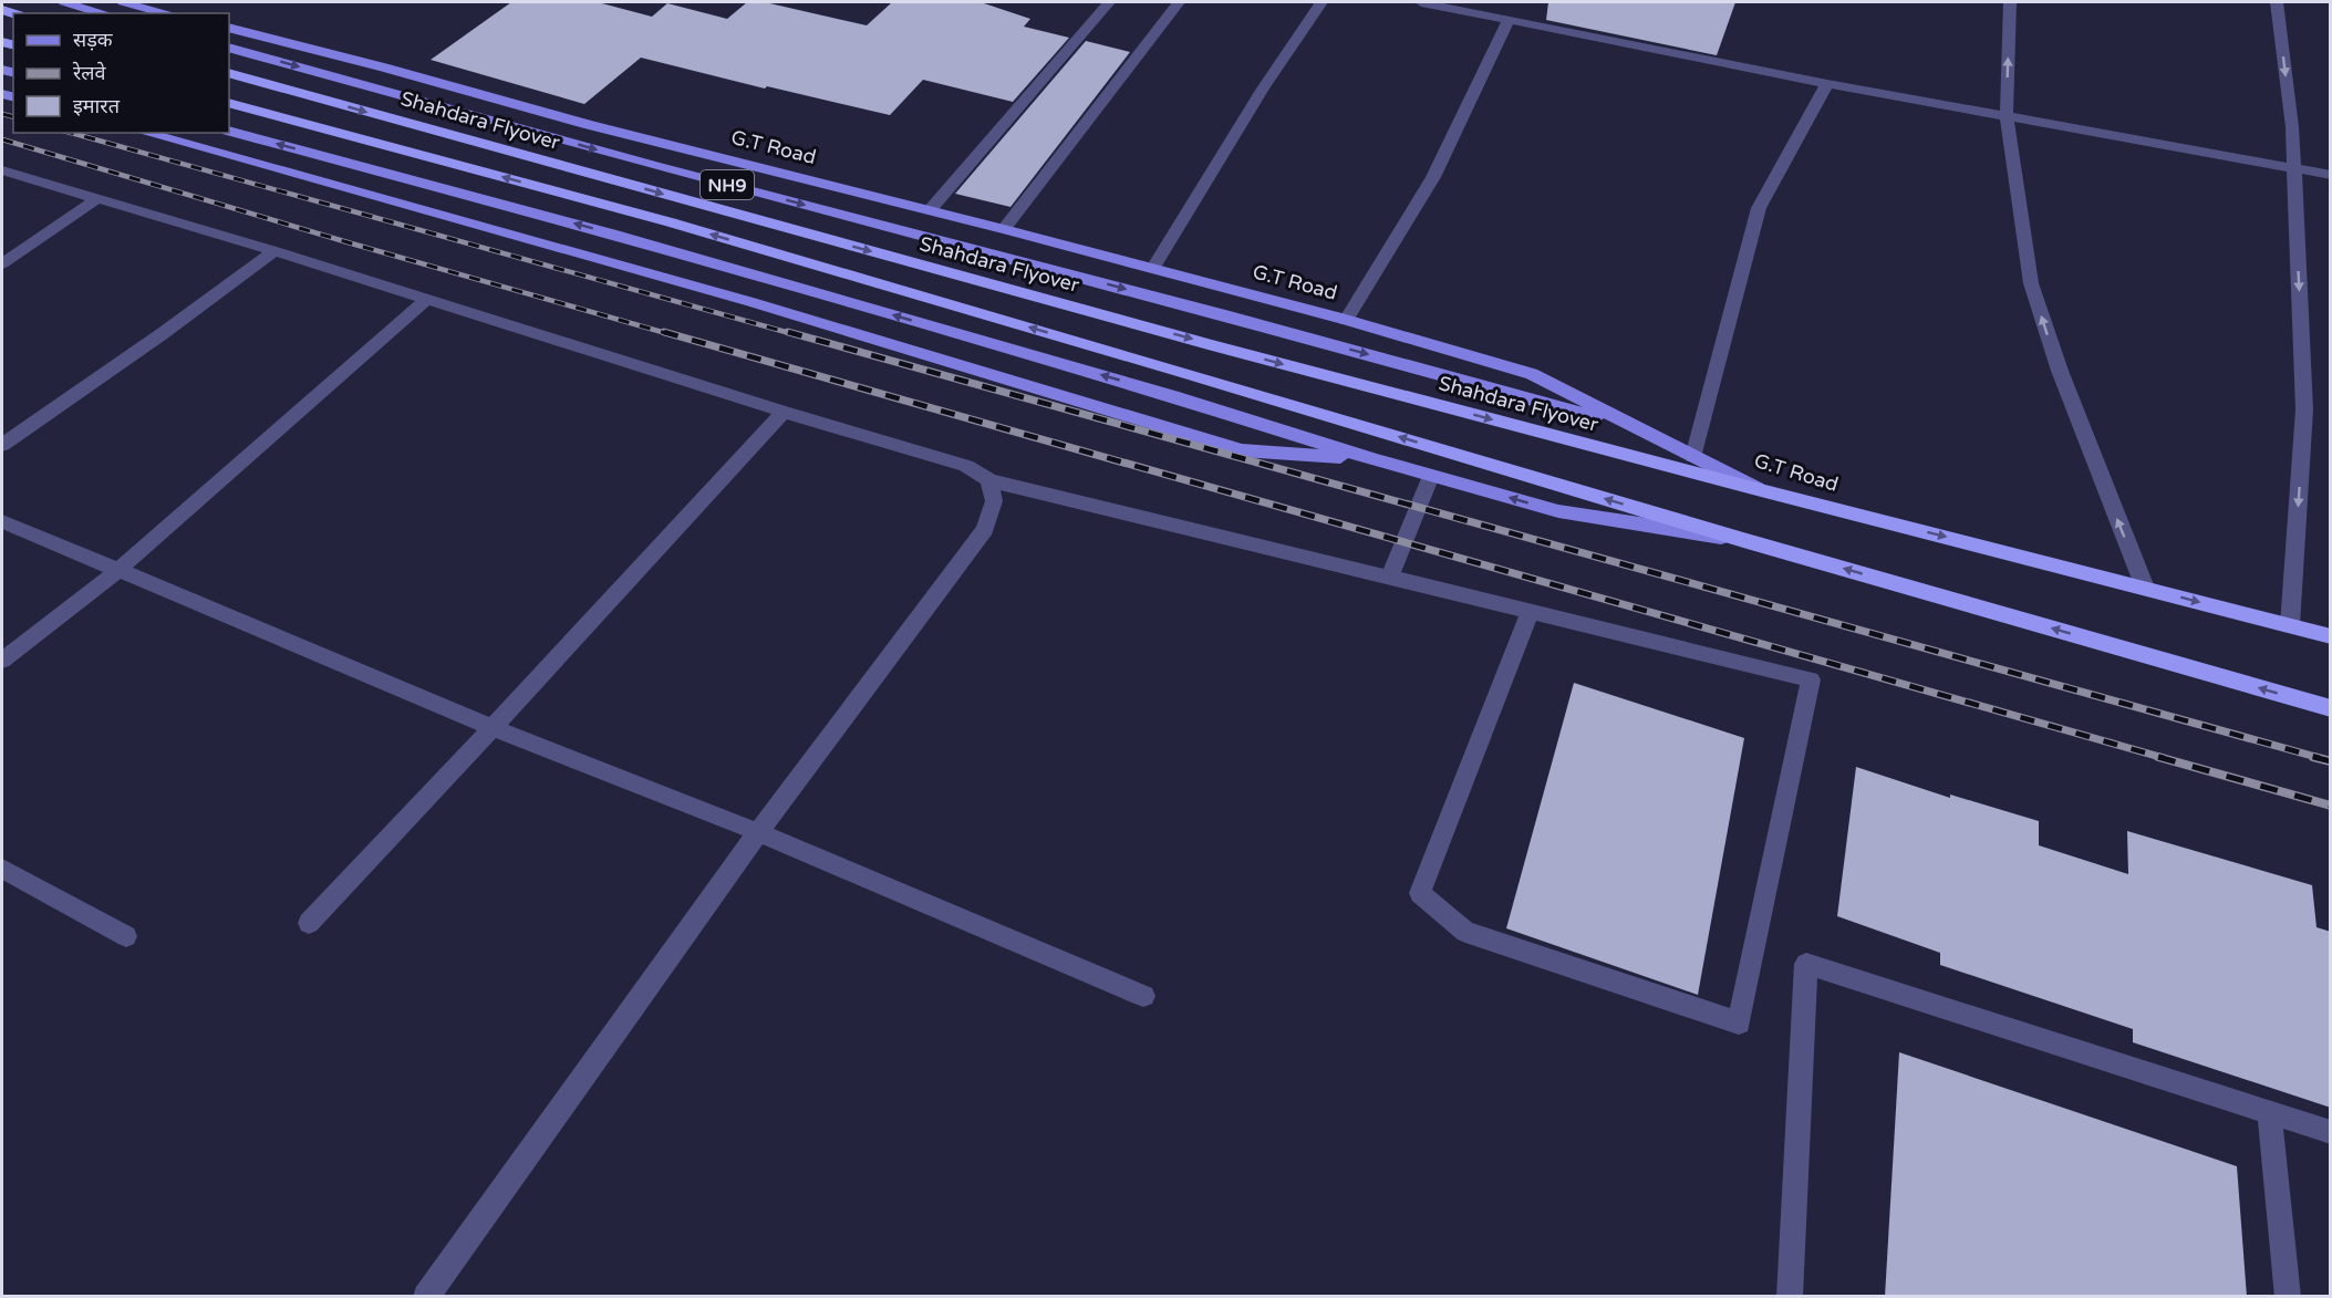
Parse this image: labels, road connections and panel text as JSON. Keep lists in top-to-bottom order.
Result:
{
  "streets": {
    "highway": ["Shahdara Flyover", "G.T Road"],
    "main road": ["NH9"]
  },
  "crossings": [
    ["Shahdara Flyover", "G.T Road"]
  ],
  "legend": ["सड़क", "रेलवे", "इमारत"]
}
